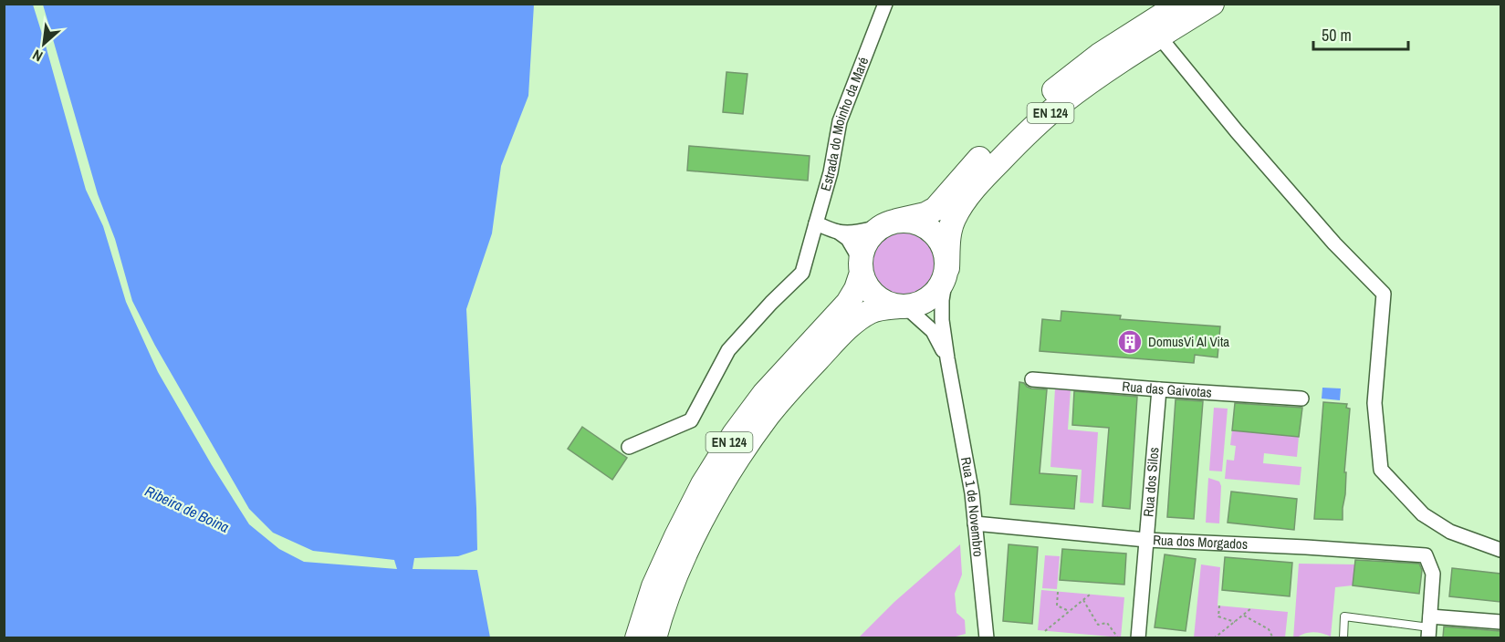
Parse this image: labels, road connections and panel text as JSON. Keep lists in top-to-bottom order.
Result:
{
  "streets": {
    "main road": ["EN 124"],
    "street": [
      "Estrada do Moinho da Maré",
      "Rua das Gaivotas",
      "Rua dos Silos",
      "Rua 1 de Novembro",
      "Rua dos Morgados"
    ]
  },
  "crossings": [
    ["Rua das Gaivotas", "Rua dos Silos"],
    ["Rua dos Silos", "Rua dos Morgados"],
    ["Rua 1 de Novembro", "Rua dos Morgados"]
  ],
  "water": ["Ribeira de Boina"],
  "places": {
    "building": ["DomusVi Al Vita"]
  },
  "scale_bar": "50 m",
  "north": "bottom left"
}
